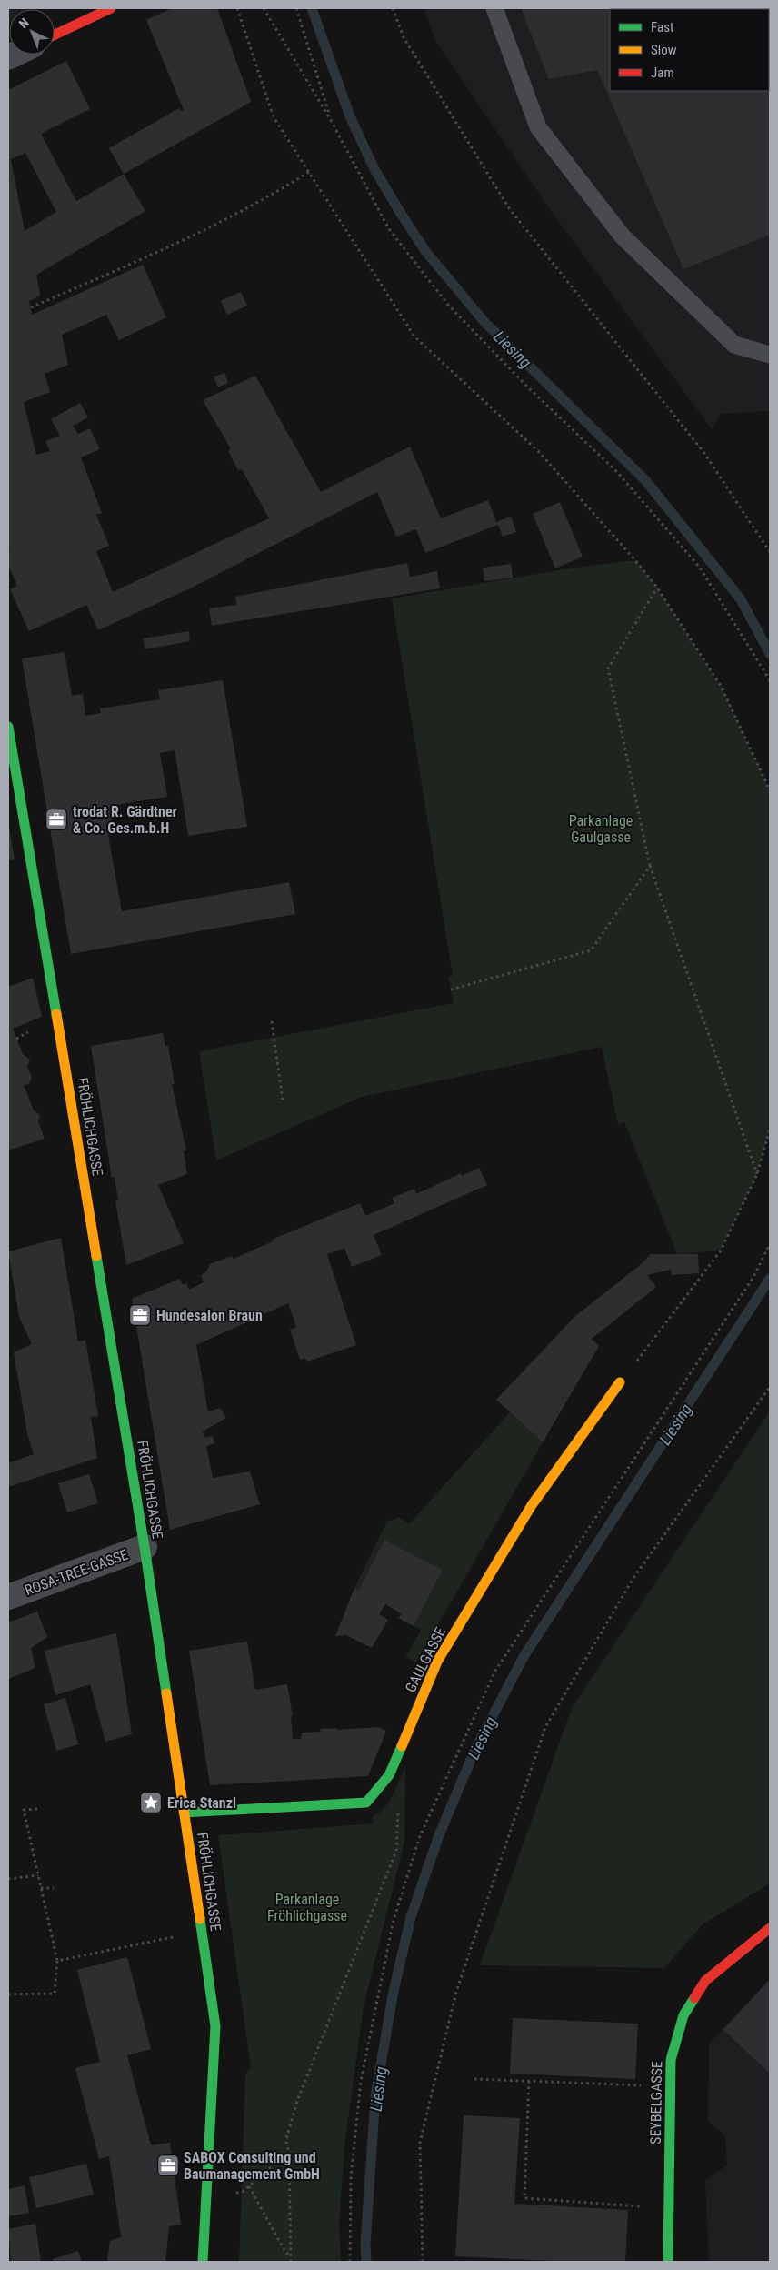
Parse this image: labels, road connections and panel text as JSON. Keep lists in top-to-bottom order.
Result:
{
  "streets": {
    "street": [
      "FRÖHLICHGASSE",
      "ROSA-TREE-GASSE",
      "GAULGASSE",
      "SEYBELGASSE"
    ]
  },
  "crossings": [
    ["FRÖHLICHGASSE", "ROSA-TREE-GASSE"],
    ["FRÖHLICHGASSE", "GAULGASSE"]
  ],
  "water": ["Liesing"],
  "parks": ["Parkanlage Gaulgasse", "Parkanlage Fröhlichgasse"],
  "places": {
    "office": ["trodat R. Gärdtner & Co. Ges.m.b.H", "Hundesalon Braun", "SABOX Consulting und Baumanagement GmbH"],
    "place": ["Erica Stanzl"]
  },
  "legend": ["Fast", "Slow", "Jam"],
  "north": "top left"
}
